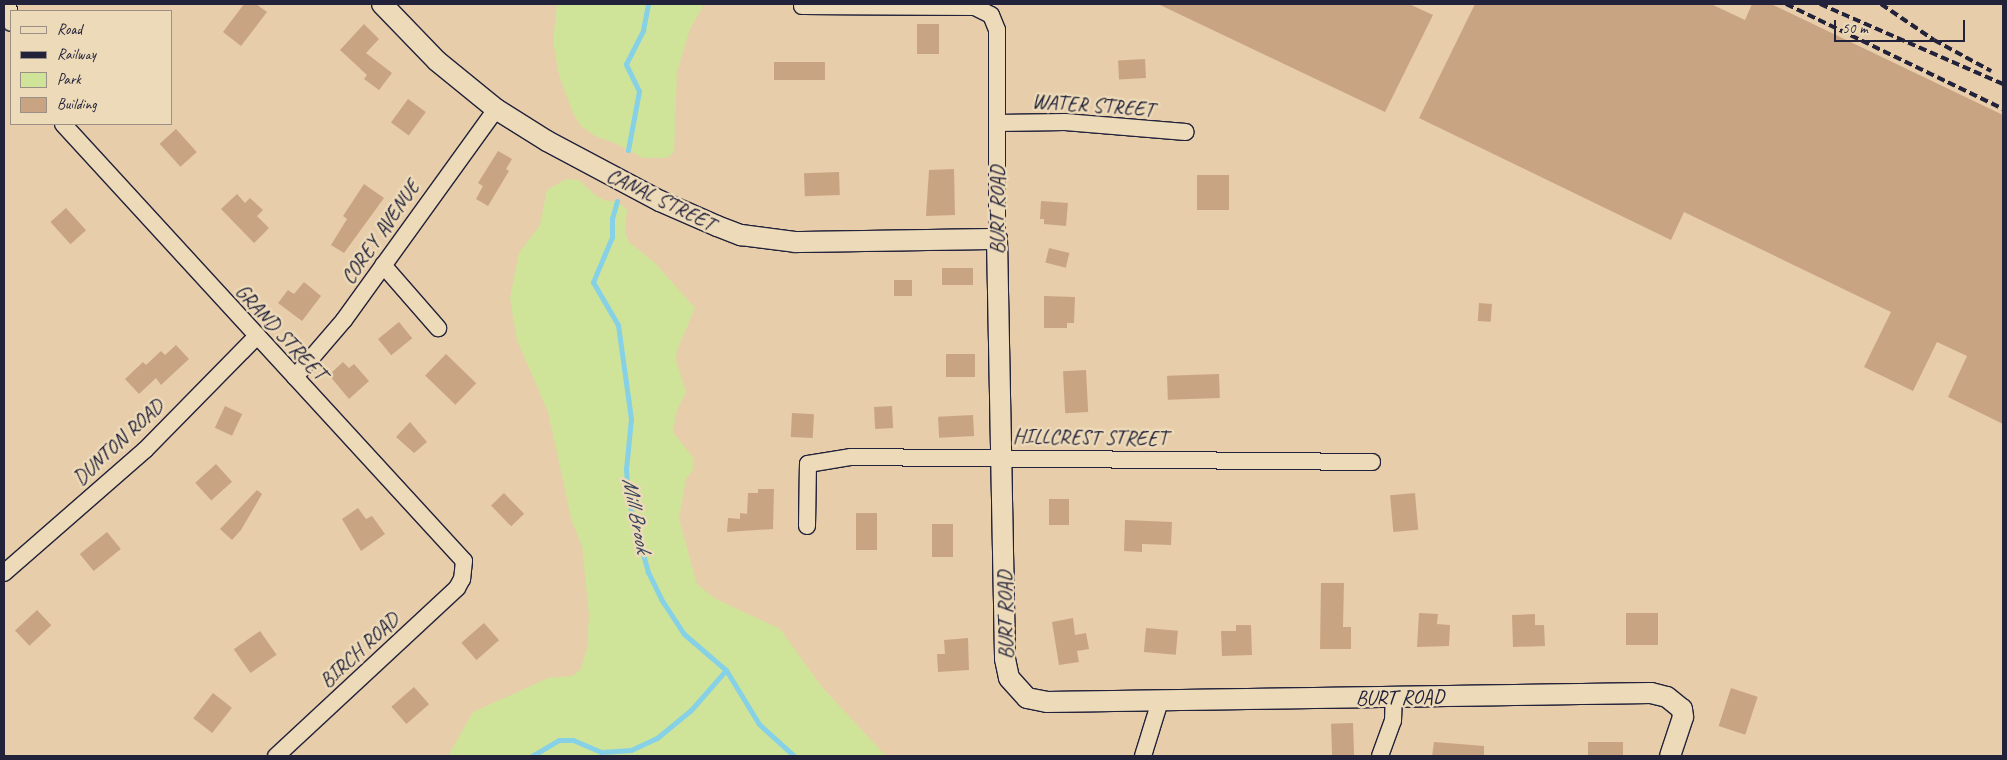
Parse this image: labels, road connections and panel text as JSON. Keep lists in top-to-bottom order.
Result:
{
  "streets": {
    "street": [
      "WATER STREET",
      "CANAL STREET",
      "BURT ROAD",
      "COREY AVENUE",
      "GRAND STREET",
      "HILLCREST STREET",
      "DUNTON ROAD",
      "BIRCH ROAD"
    ]
  },
  "crossings": [
    ["WATER STREET", "BURT ROAD"],
    ["CANAL STREET", "BURT ROAD"],
    ["CANAL STREET", "COREY AVENUE"],
    ["BURT ROAD", "HILLCREST STREET"],
    ["COREY AVENUE", "GRAND STREET"],
    ["GRAND STREET", "DUNTON ROAD"],
    ["GRAND STREET", "BIRCH ROAD"]
  ],
  "water": ["Mill Brook"],
  "legend": [
    "Road",
    "Railway",
    "Park",
    "Building"
  ],
  "scale_bar": "50 m"
}
